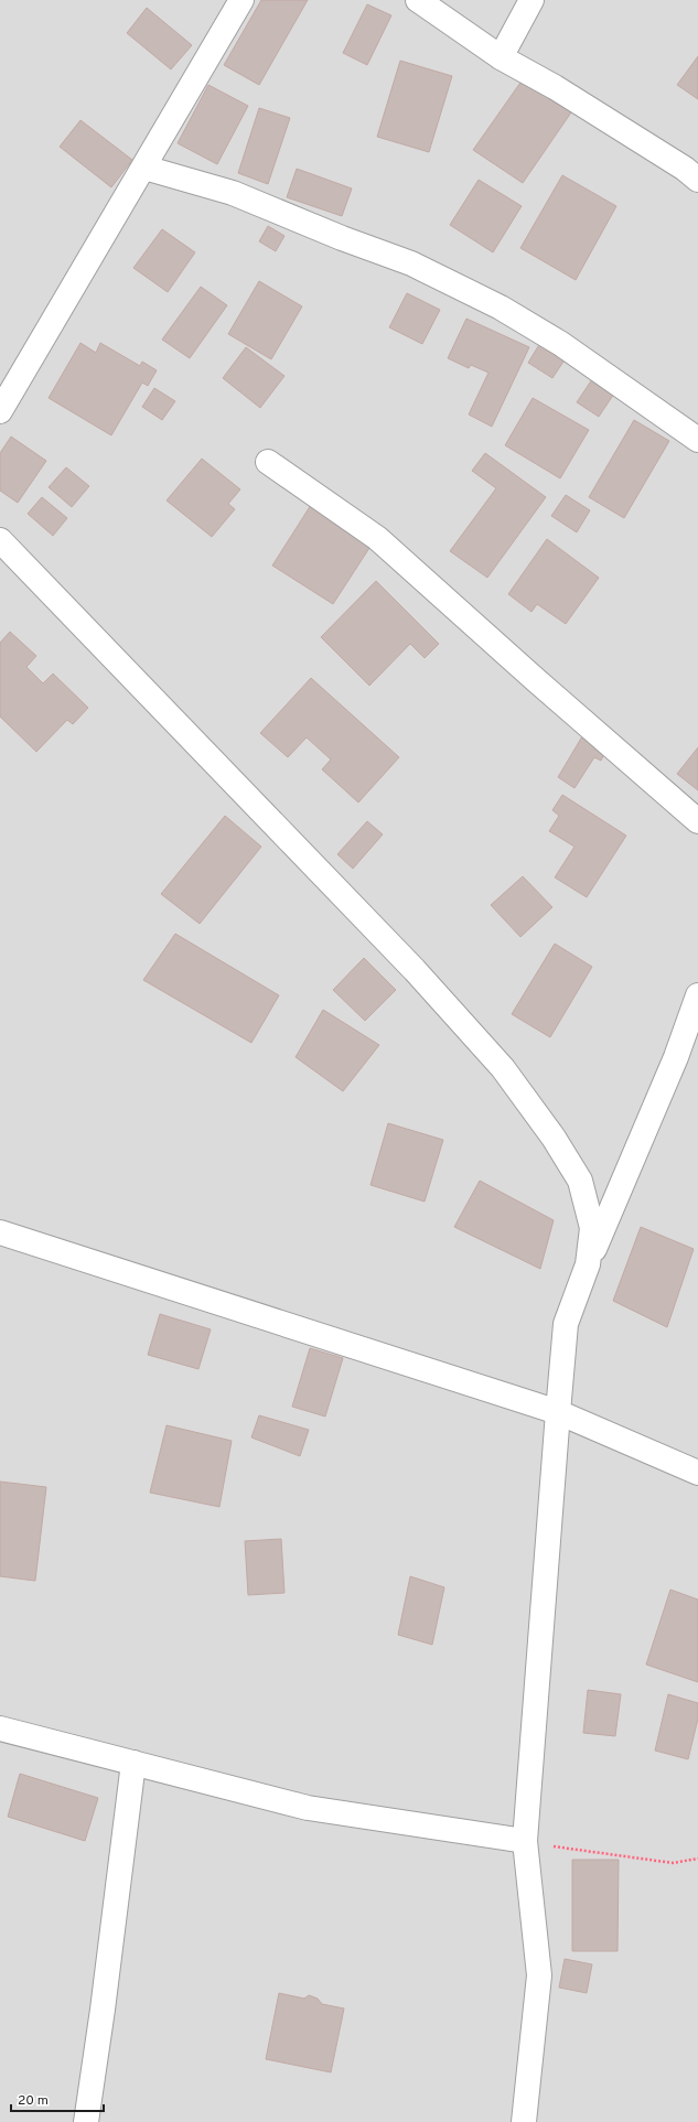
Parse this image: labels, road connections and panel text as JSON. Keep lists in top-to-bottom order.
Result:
{
  "scale_bar": "20 m"
}
